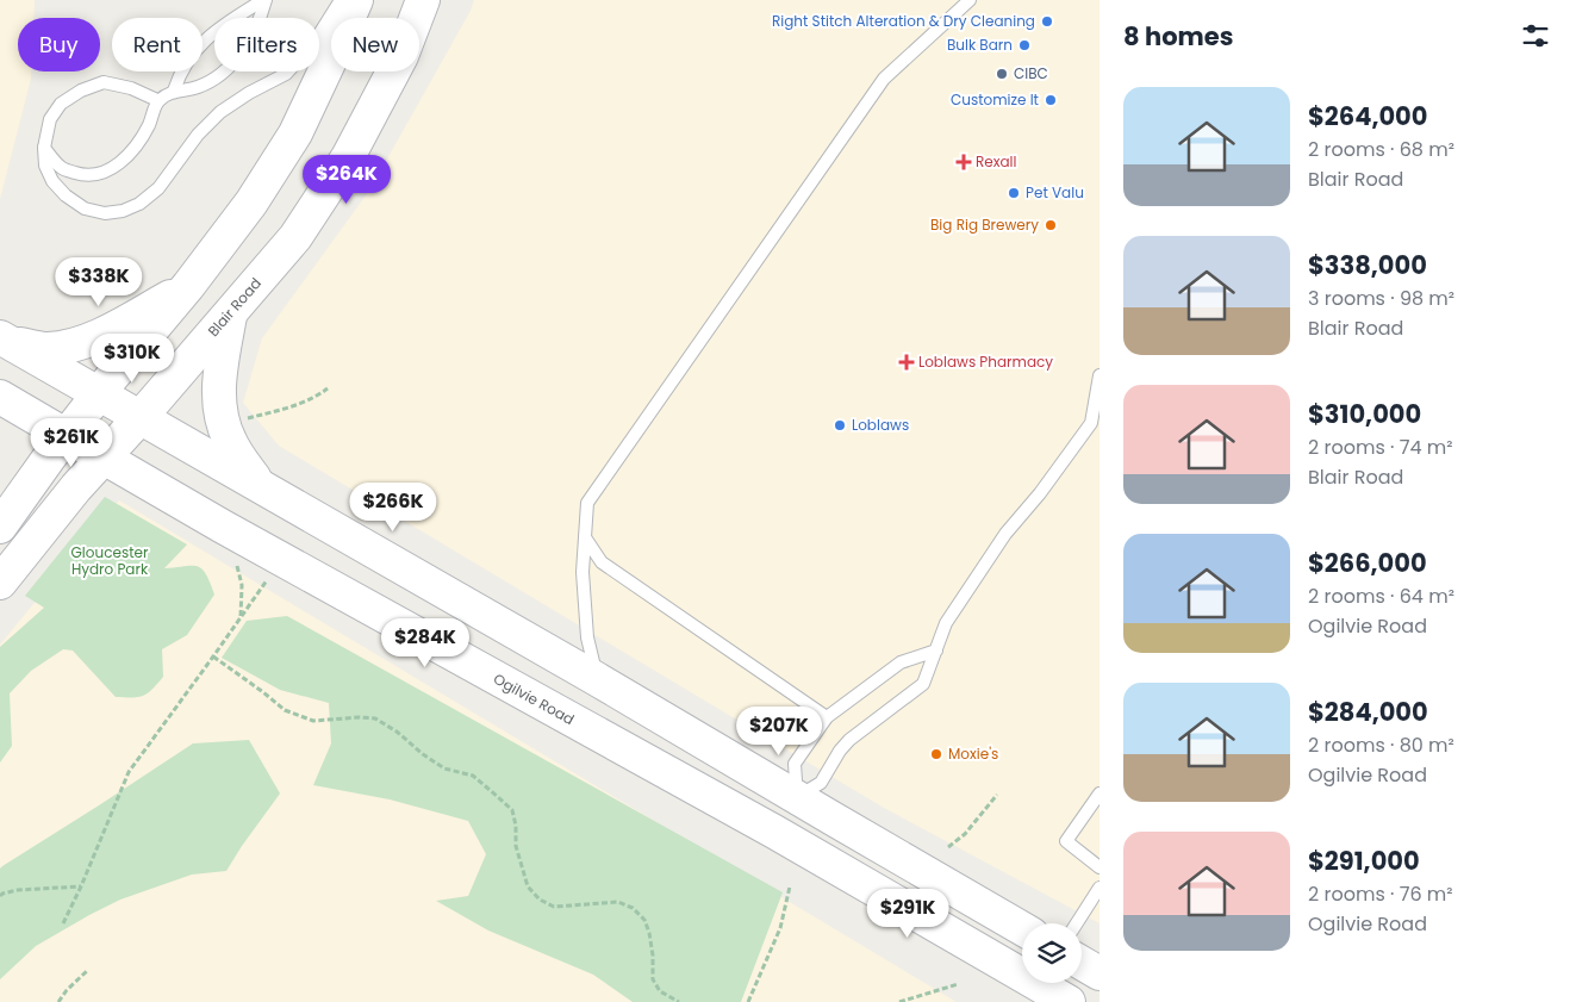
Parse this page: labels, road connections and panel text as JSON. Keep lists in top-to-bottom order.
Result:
{
  "streets": {
    "main road": ["Blair Road", "Ogilvie Road"]
  },
  "crossings": [
    ["Blair Road", "Ogilvie Road"]
  ],
  "parks": ["Gloucester Hydro Park"],
  "places": {
    "other": [
      "Right Stitch Alteration & Dry Cleaning",
      "Bulk Barn",
      "CIBC",
      "Customize It",
      "Pet Valu",
      "Big Rig Brewery",
      "Loblaws",
      "Moxie's"
    ],
    "health": ["Rexall", "Loblaws Pharmacy"]
  },
  "page": {
    "heading": "8 homes",
    "chip": [
      "Buy",
      "Rent",
      "Filters",
      "New"
    ],
    "list": [
      {
        "name": "$264,000",
        "note": "2 rooms · 68 m² · Blair Road"
      },
      {
        "name": "$338,000",
        "note": "3 rooms · 98 m² · Blair Road"
      },
      {
        "name": "$310,000",
        "note": "2 rooms · 74 m² · Blair Road"
      },
      {
        "name": "$266,000",
        "note": "2 rooms · 64 m² · Ogilvie Road"
      },
      {
        "name": "$284,000",
        "note": "2 rooms · 80 m² · Ogilvie Road"
      },
      {
        "name": "$291,000",
        "note": "2 rooms · 76 m² · Ogilvie Road"
      }
    ],
    "price": [
      "$264K",
      "$338K",
      "$310K",
      "$261K",
      "$266K",
      "$284K",
      "$207K",
      "$291K"
    ]
  }
}
